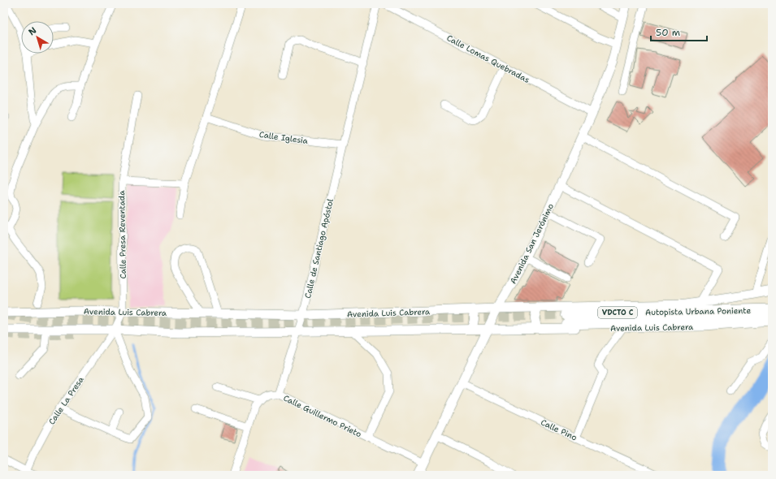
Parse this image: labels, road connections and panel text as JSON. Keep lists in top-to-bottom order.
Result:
{
  "streets": {
    "highway": ["Autopista Urbana Poniente", "VDCTO C"],
    "main road": ["Avenida San Jerónimo", "Avenida Luis Cabrera"],
    "street": [
      "Calle Lomas Quebradas",
      "Calle Iglesia",
      "Calle Presa Reventada",
      "Calle de Santiago Apóstol",
      "Calle La Presa",
      "Calle Guillermo Prieto",
      "Calle Pino"
    ]
  },
  "crossings": [
    ["Calle Lomas Quebradas", "Avenida San Jerónimo"],
    ["Calle Iglesia", "Calle de Santiago Apóstol"],
    ["Calle Presa Reventada", "Avenida Luis Cabrera"],
    ["Calle Presa Reventada", "Calle La Presa"],
    ["Avenida San Jerónimo", "Avenida Luis Cabrera"],
    ["Avenida San Jerónimo", "Calle Guillermo Prieto"],
    ["Avenida San Jerónimo", "Calle Pino"],
    ["Calle de Santiago Apóstol", "Avenida Luis Cabrera"],
    ["Calle de Santiago Apóstol", "Calle Guillermo Prieto"],
    ["Avenida Luis Cabrera", "Calle La Presa"],
    ["Avenida Luis Cabrera", "Calle Guillermo Prieto"]
  ],
  "scale_bar": "50 m",
  "north": "top left"
}
